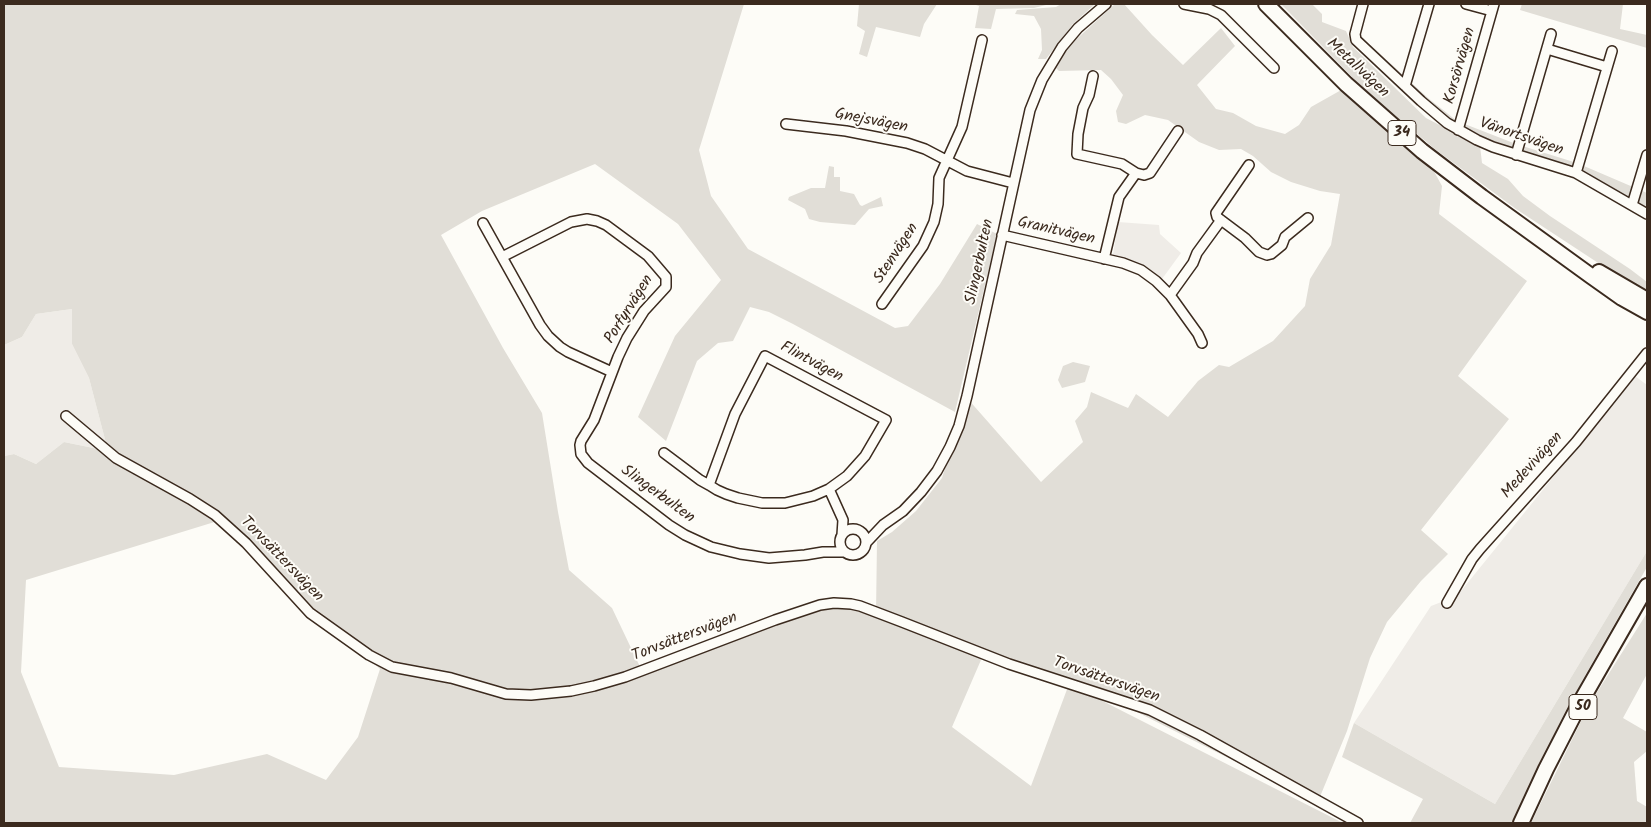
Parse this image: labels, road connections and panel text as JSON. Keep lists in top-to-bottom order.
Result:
{
  "streets": {
    "main road": ["Metallvägen", "34", "50"],
    "street": [
      "Korsörvägen",
      "Gnejsvägen",
      "Vänortsvägen",
      "Granitvägen",
      "Stenvägen",
      "Slingerbulten",
      "Porfyrvägen",
      "Flintvägen",
      "Medevivägen",
      "Torvsättersvägen"
    ]
  },
  "crossings": [
    ["Korsörvägen", "Vänortsvägen"],
    ["Gnejsvägen", "Stenvägen"],
    ["Gnejsvägen", "Slingerbulten"],
    ["Granitvägen", "Slingerbulten"],
    ["Slingerbulten", "Porfyrvägen"]
  ]
}
